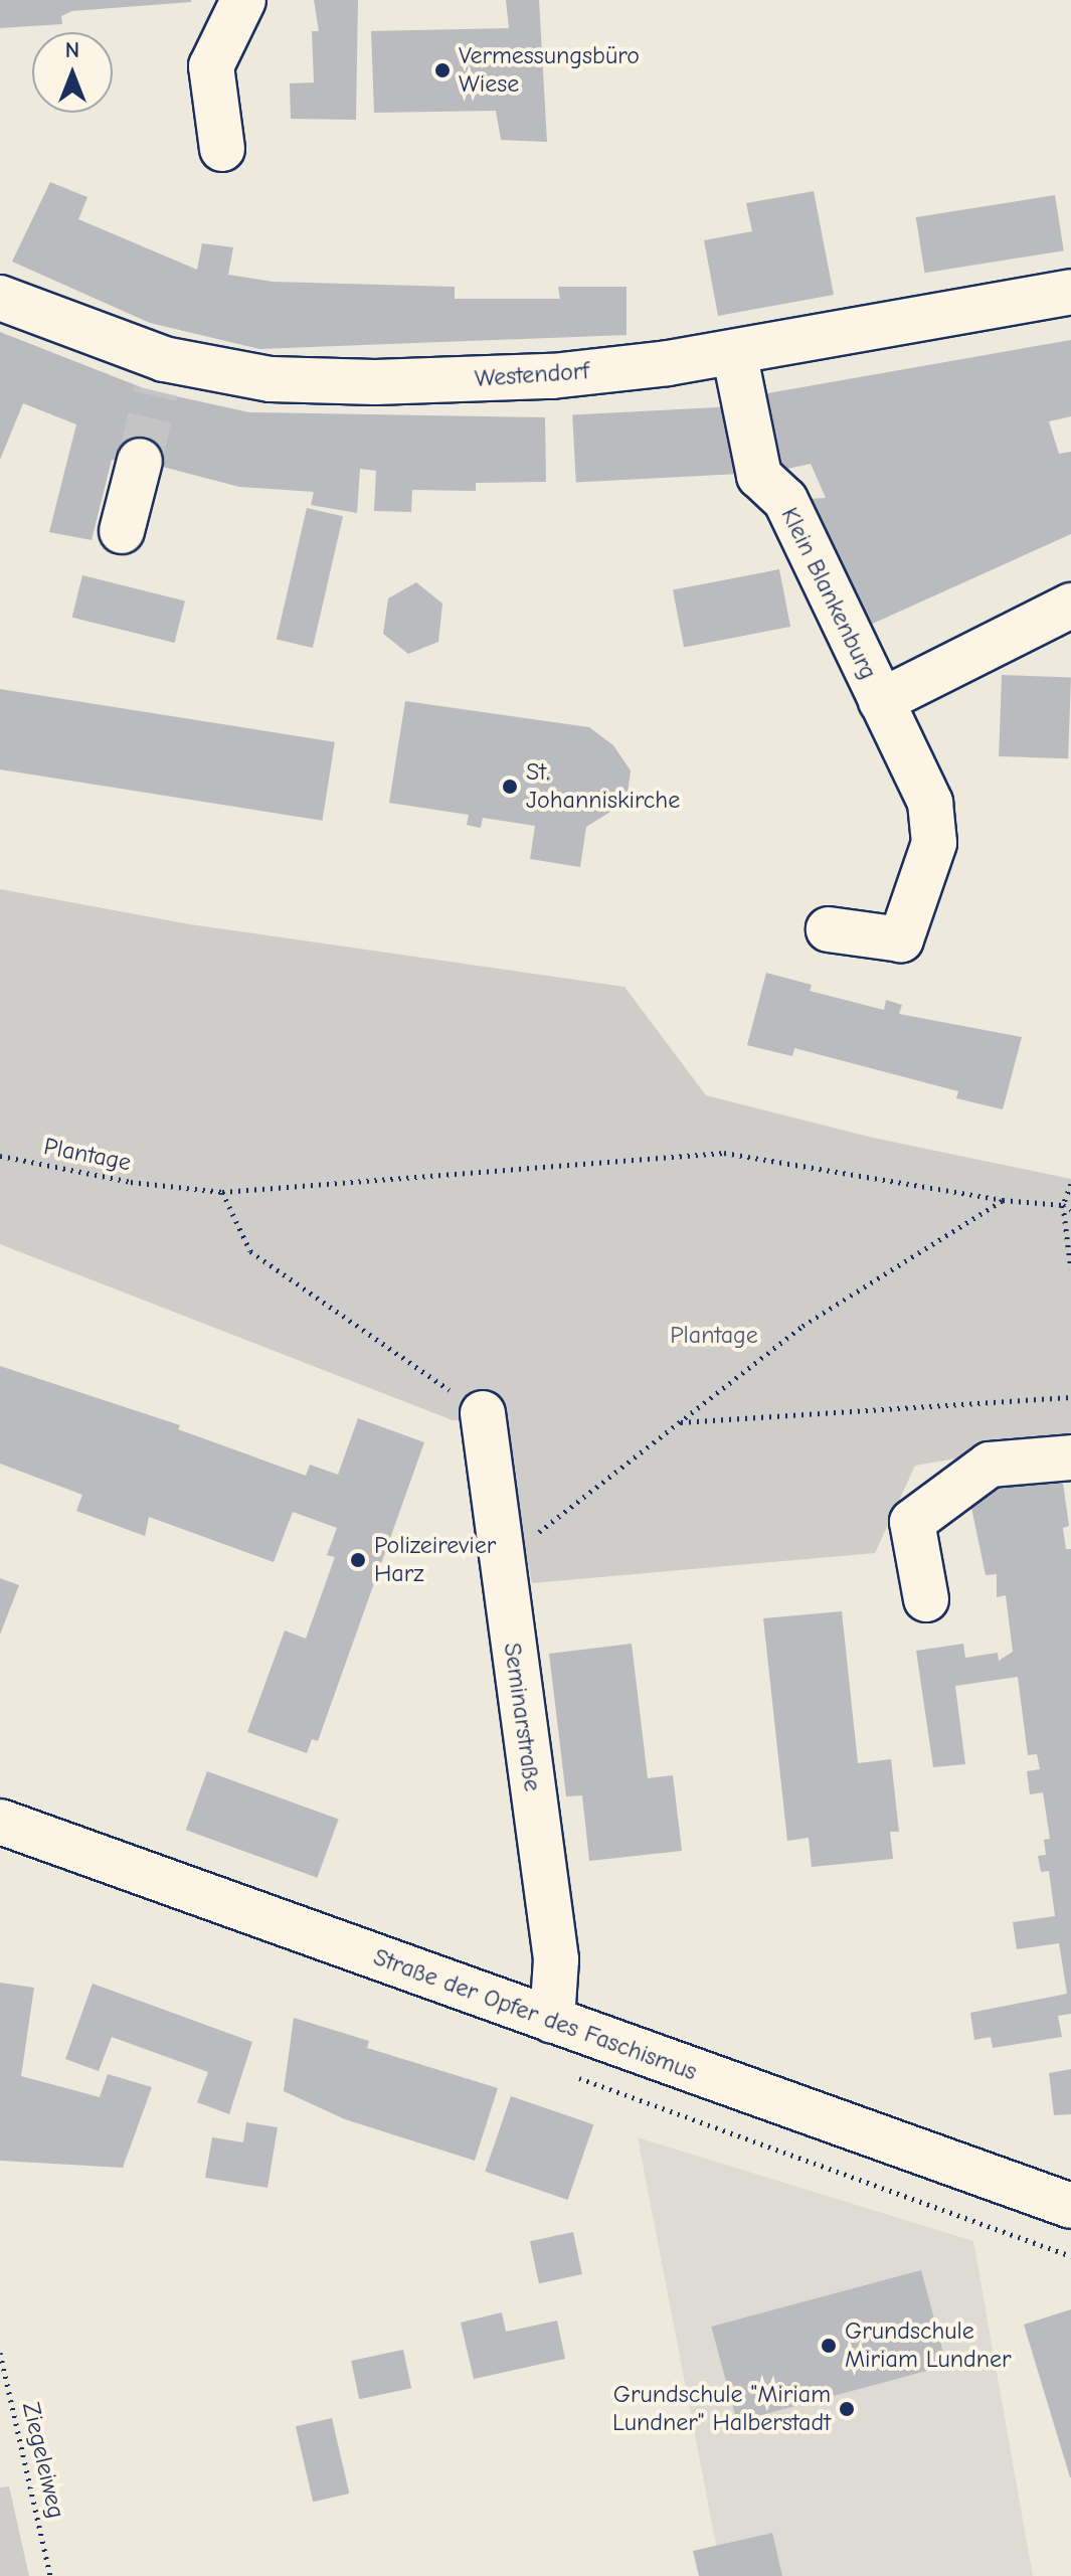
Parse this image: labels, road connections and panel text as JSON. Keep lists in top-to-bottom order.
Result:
{
  "streets": {
    "street": [
      "Westendorf",
      "Klein Blankenburg",
      "Seminarstraße",
      "Straße der Opfer des Faschismus"
    ],
    "path": ["Plantage", "Ziegeleiweg"]
  },
  "crossings": [
    ["Westendorf", "Klein Blankenburg"],
    ["Seminarstraße", "Straße der Opfer des Faschismus"]
  ],
  "parks": ["Plantage"],
  "places": [
    "Vermessungsbüro Wiese",
    "St. Johanniskirche",
    "Polizeirevier Harz",
    "Grundschule Miriam Lundner",
    "Grundschule \"Miriam Lundner\" Halberstadt"
  ],
  "north": "top"
}
